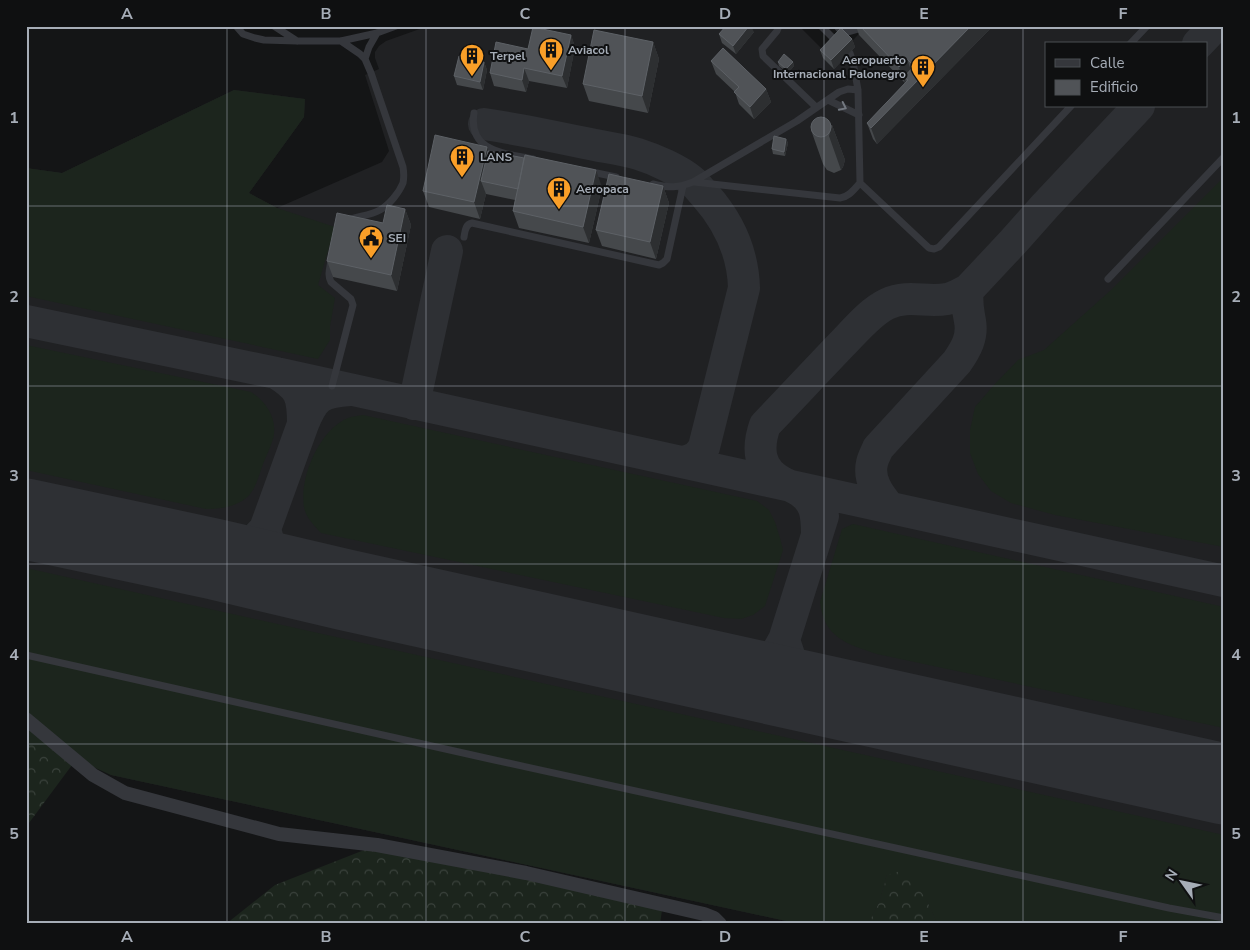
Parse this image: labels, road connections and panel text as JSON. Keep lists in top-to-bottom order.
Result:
{
  "places": {
    "building": [
      "Aviacol",
      "Terpel",
      "Aeropuerto Internacional Palonegro",
      "LANS",
      "Aeropaca"
    ],
    "public building": ["SEI"]
  },
  "legend": ["Calle", "Edificio"],
  "north": "top left",
  "grid": {
    "columns": [
      "A",
      "B",
      "C",
      "D",
      "E",
      "F"
    ],
    "rows": [
      "1",
      "2",
      "3",
      "4",
      "5"
    ]
  }
}
